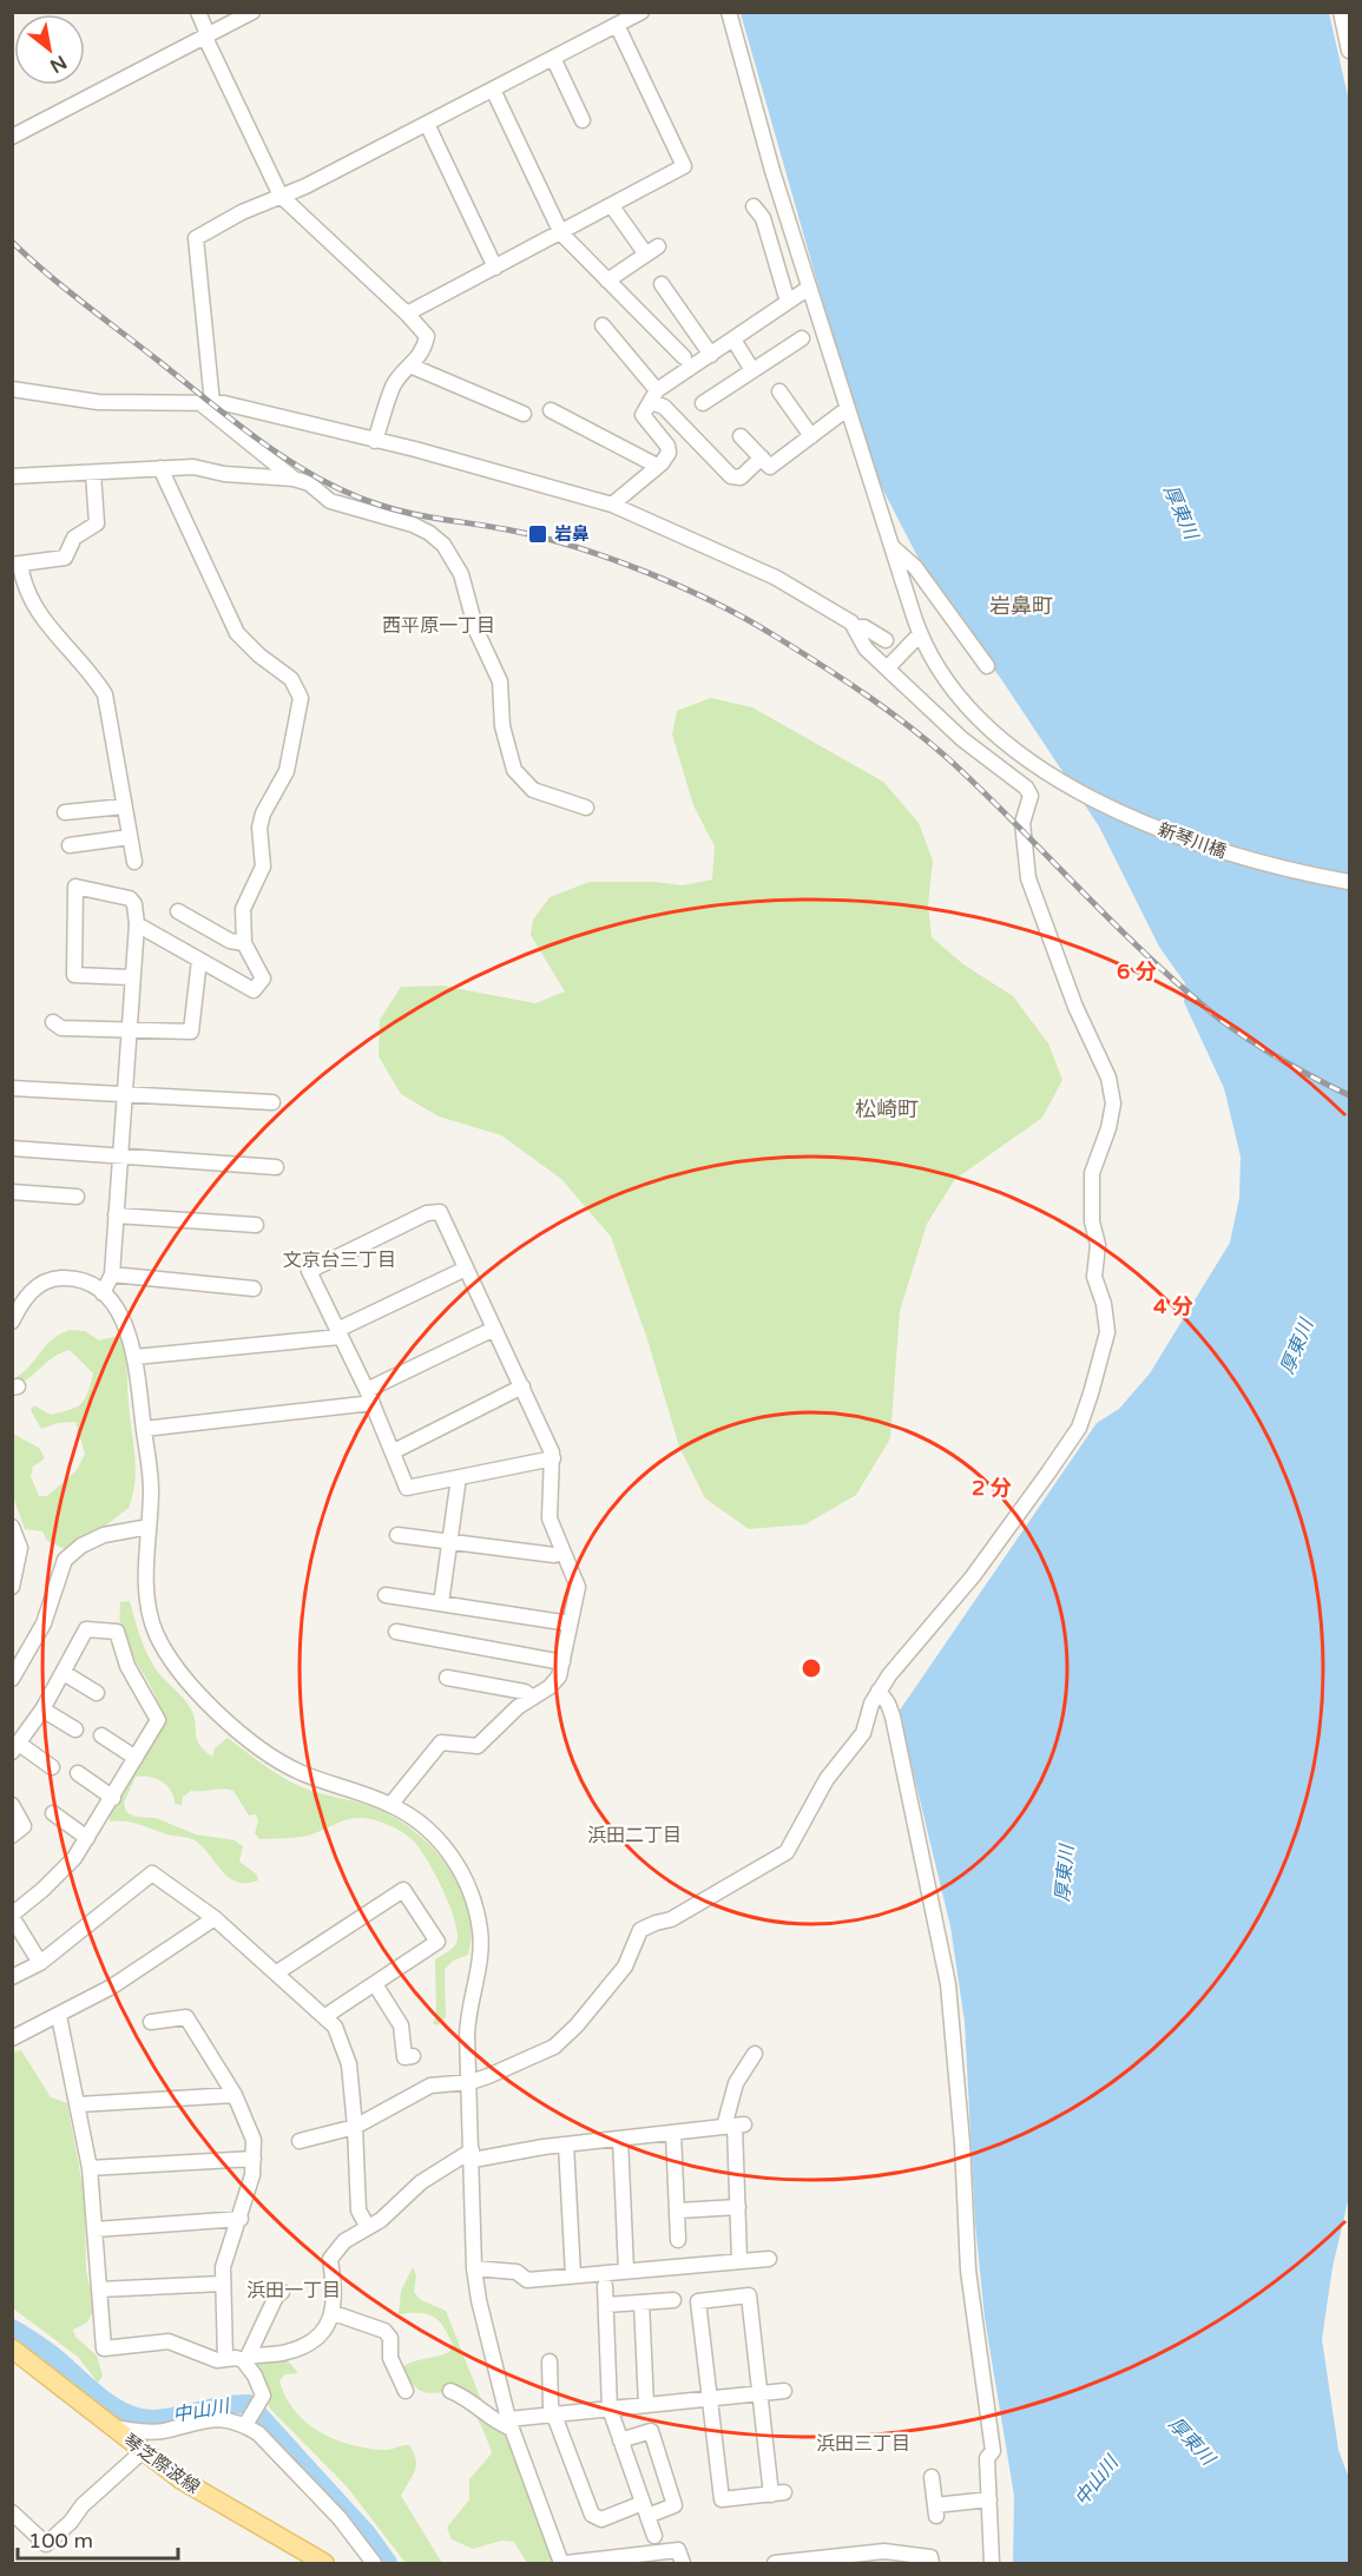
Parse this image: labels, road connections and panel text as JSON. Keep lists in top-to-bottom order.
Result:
{
  "streets": {
    "main road": ["琴芝際波線"],
    "street": ["新琴川橋"]
  },
  "districts": [
    "岩鼻町",
    "西平原一丁目",
    "松崎町",
    "文京台三丁目",
    "浜田二丁目",
    "浜田一丁目",
    "浜田三丁目"
  ],
  "water": ["厚東川", "中山川"],
  "places": {
    "transit": ["岩鼻"]
  },
  "scale_bar": "100 m",
  "north": "bottom right",
  "rings": ["6 分", "4 分", "2 分"]
}
